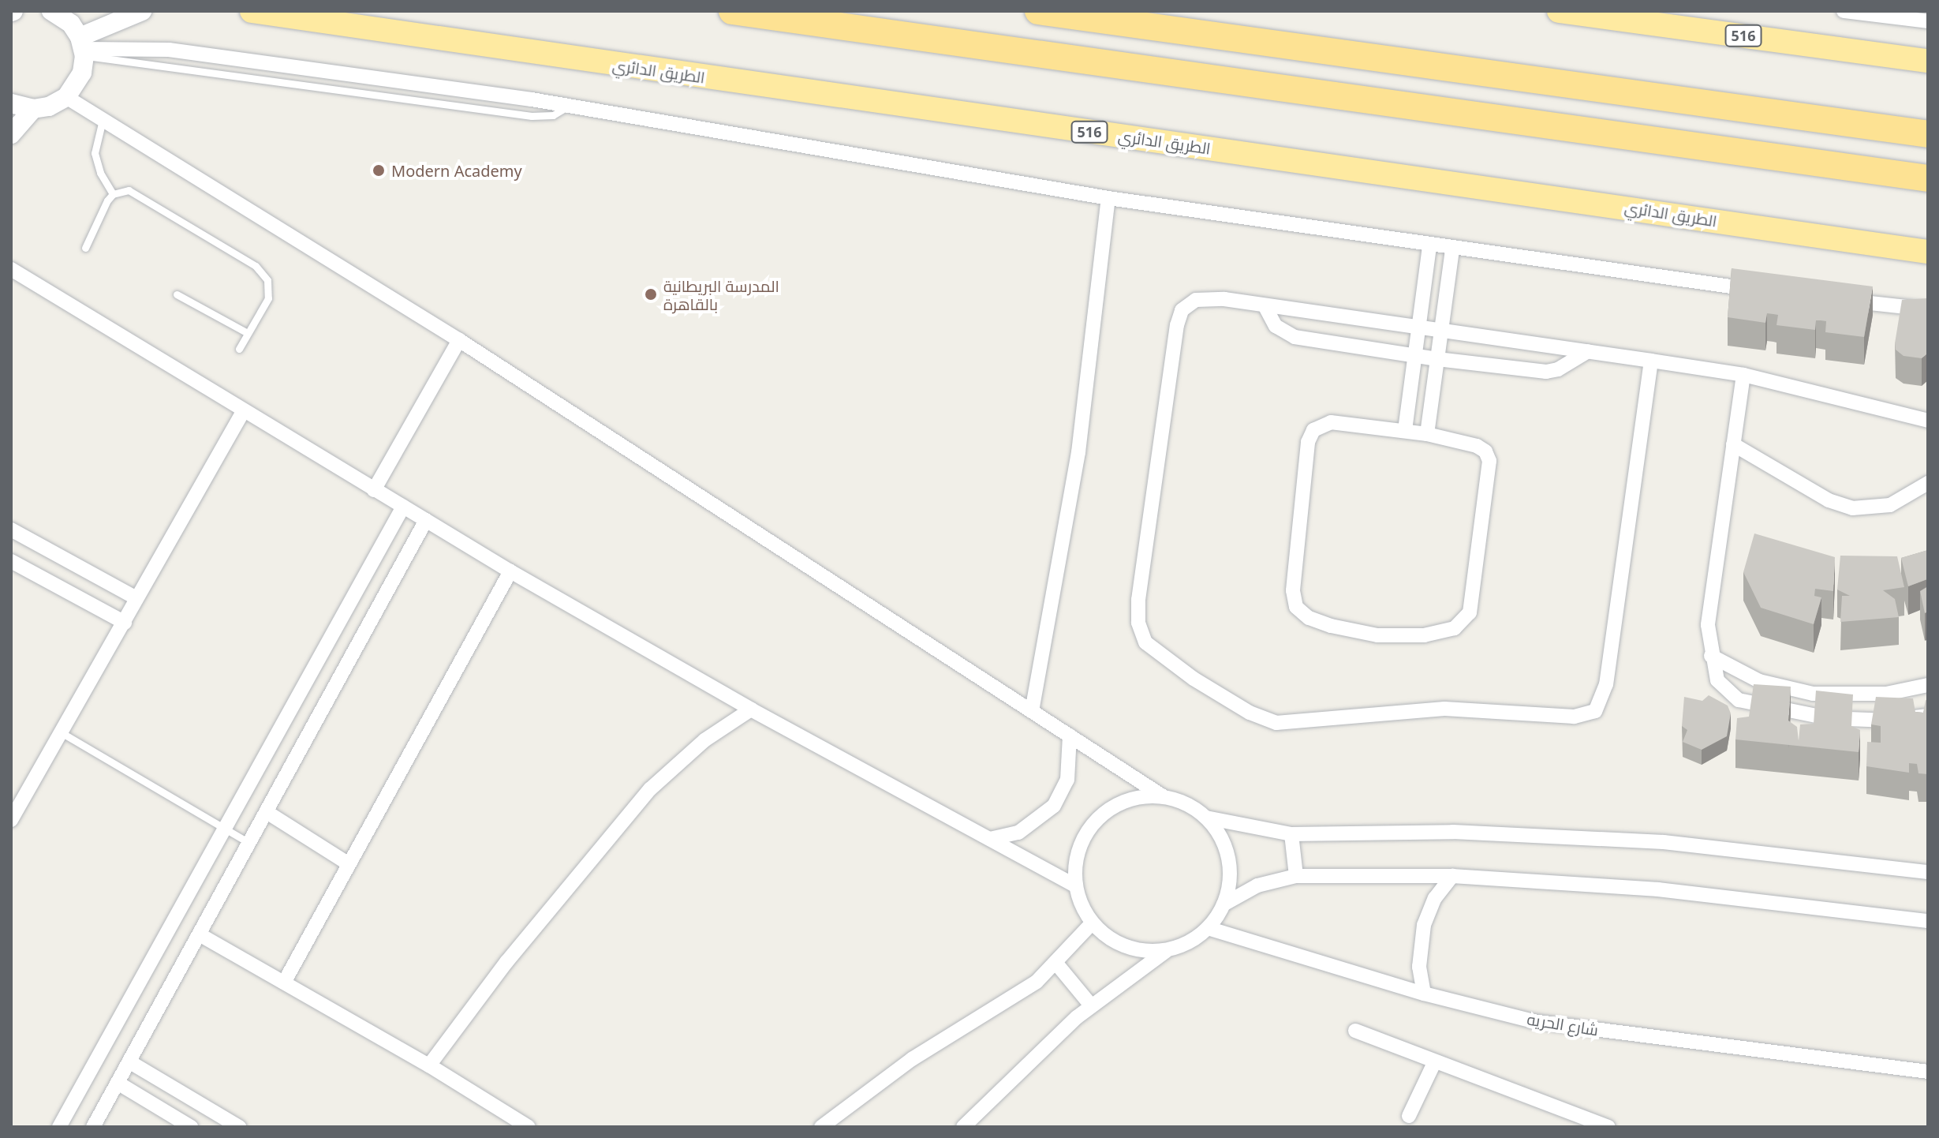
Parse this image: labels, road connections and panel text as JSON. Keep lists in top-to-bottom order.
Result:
{
  "streets": {
    "highway": ["516", "الطريق الدائري"],
    "street": ["شارع الحريه"]
  },
  "places": ["Modern Academy", "المدرسة البريطانية بالقاهرة"]
}
